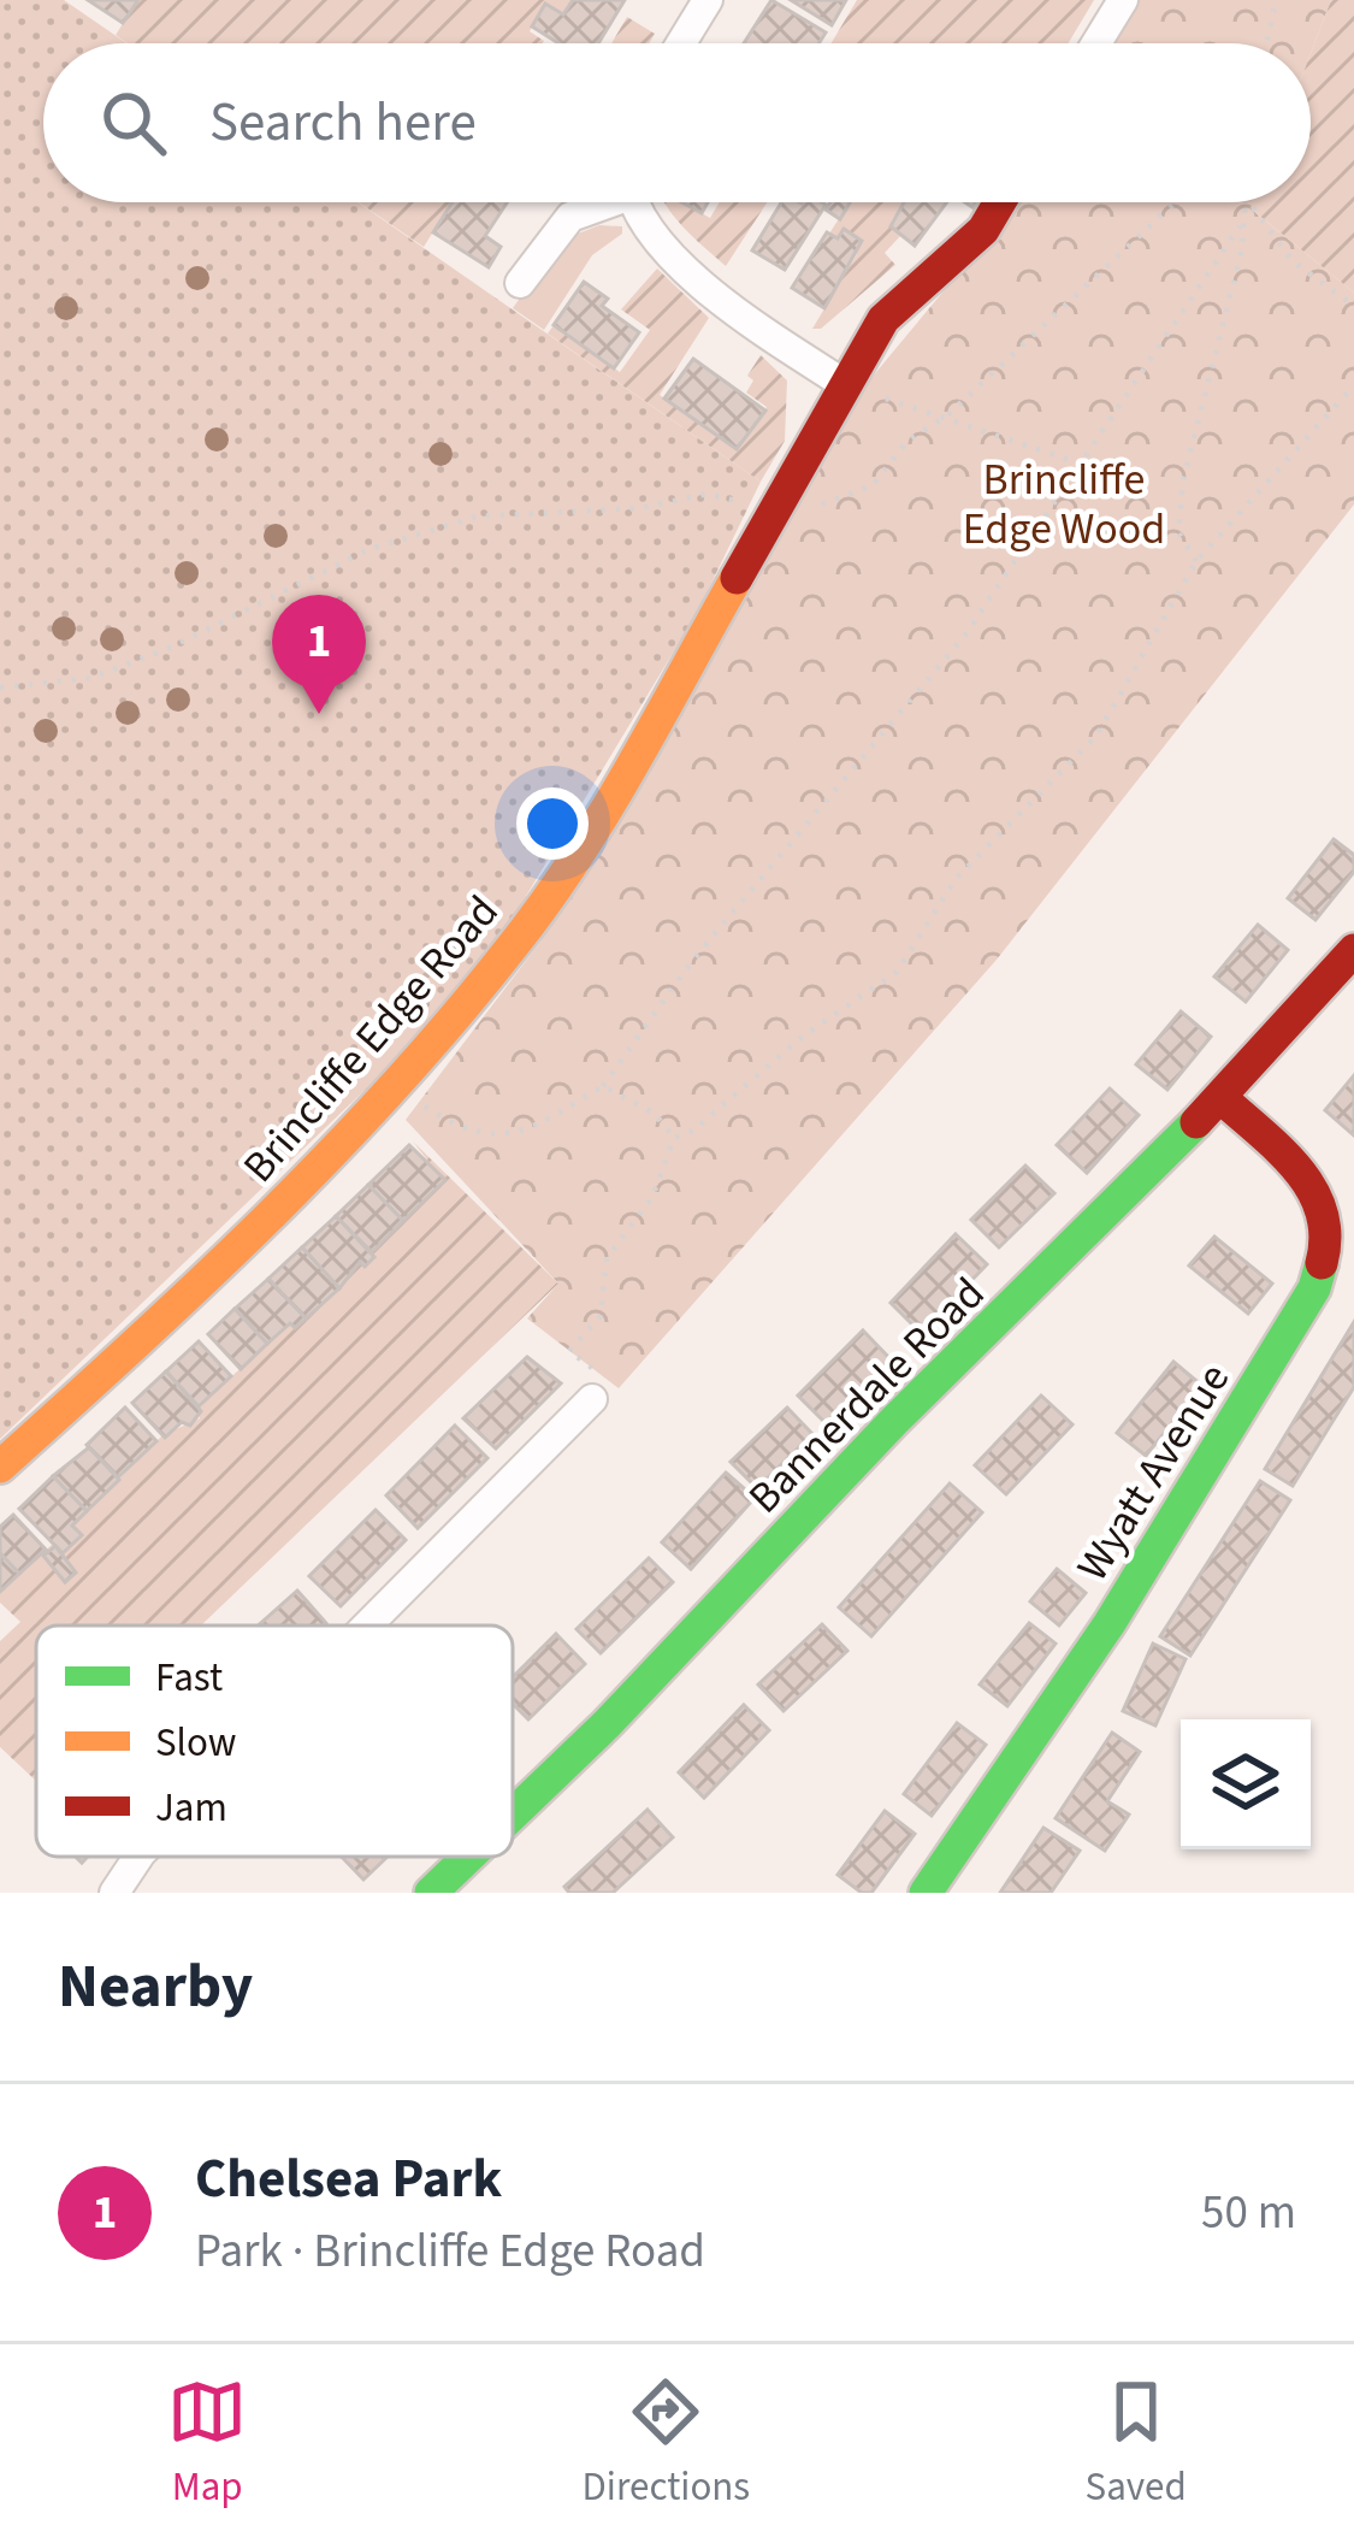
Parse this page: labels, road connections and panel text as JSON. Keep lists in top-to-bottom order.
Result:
{
  "streets": {
    "street": ["Brincliffe Edge Road", "Bannerdale Road", "Wyatt Avenue"]
  },
  "crossings": [
    ["Bannerdale Road", "Wyatt Avenue"]
  ],
  "parks": ["Brincliffe Edge Wood"],
  "legend": ["Fast", "Slow", "Jam"],
  "page": {
    "search": "Search here",
    "pins": "1",
    "heading": "Nearby",
    "list": [
      {
        "mark": "1",
        "name": "Chelsea Park",
        "note": "Park · Brincliffe Edge Road",
        "value": "50 m"
      }
    ],
    "nav": ["Map", "Directions", "Saved"]
  }
}
